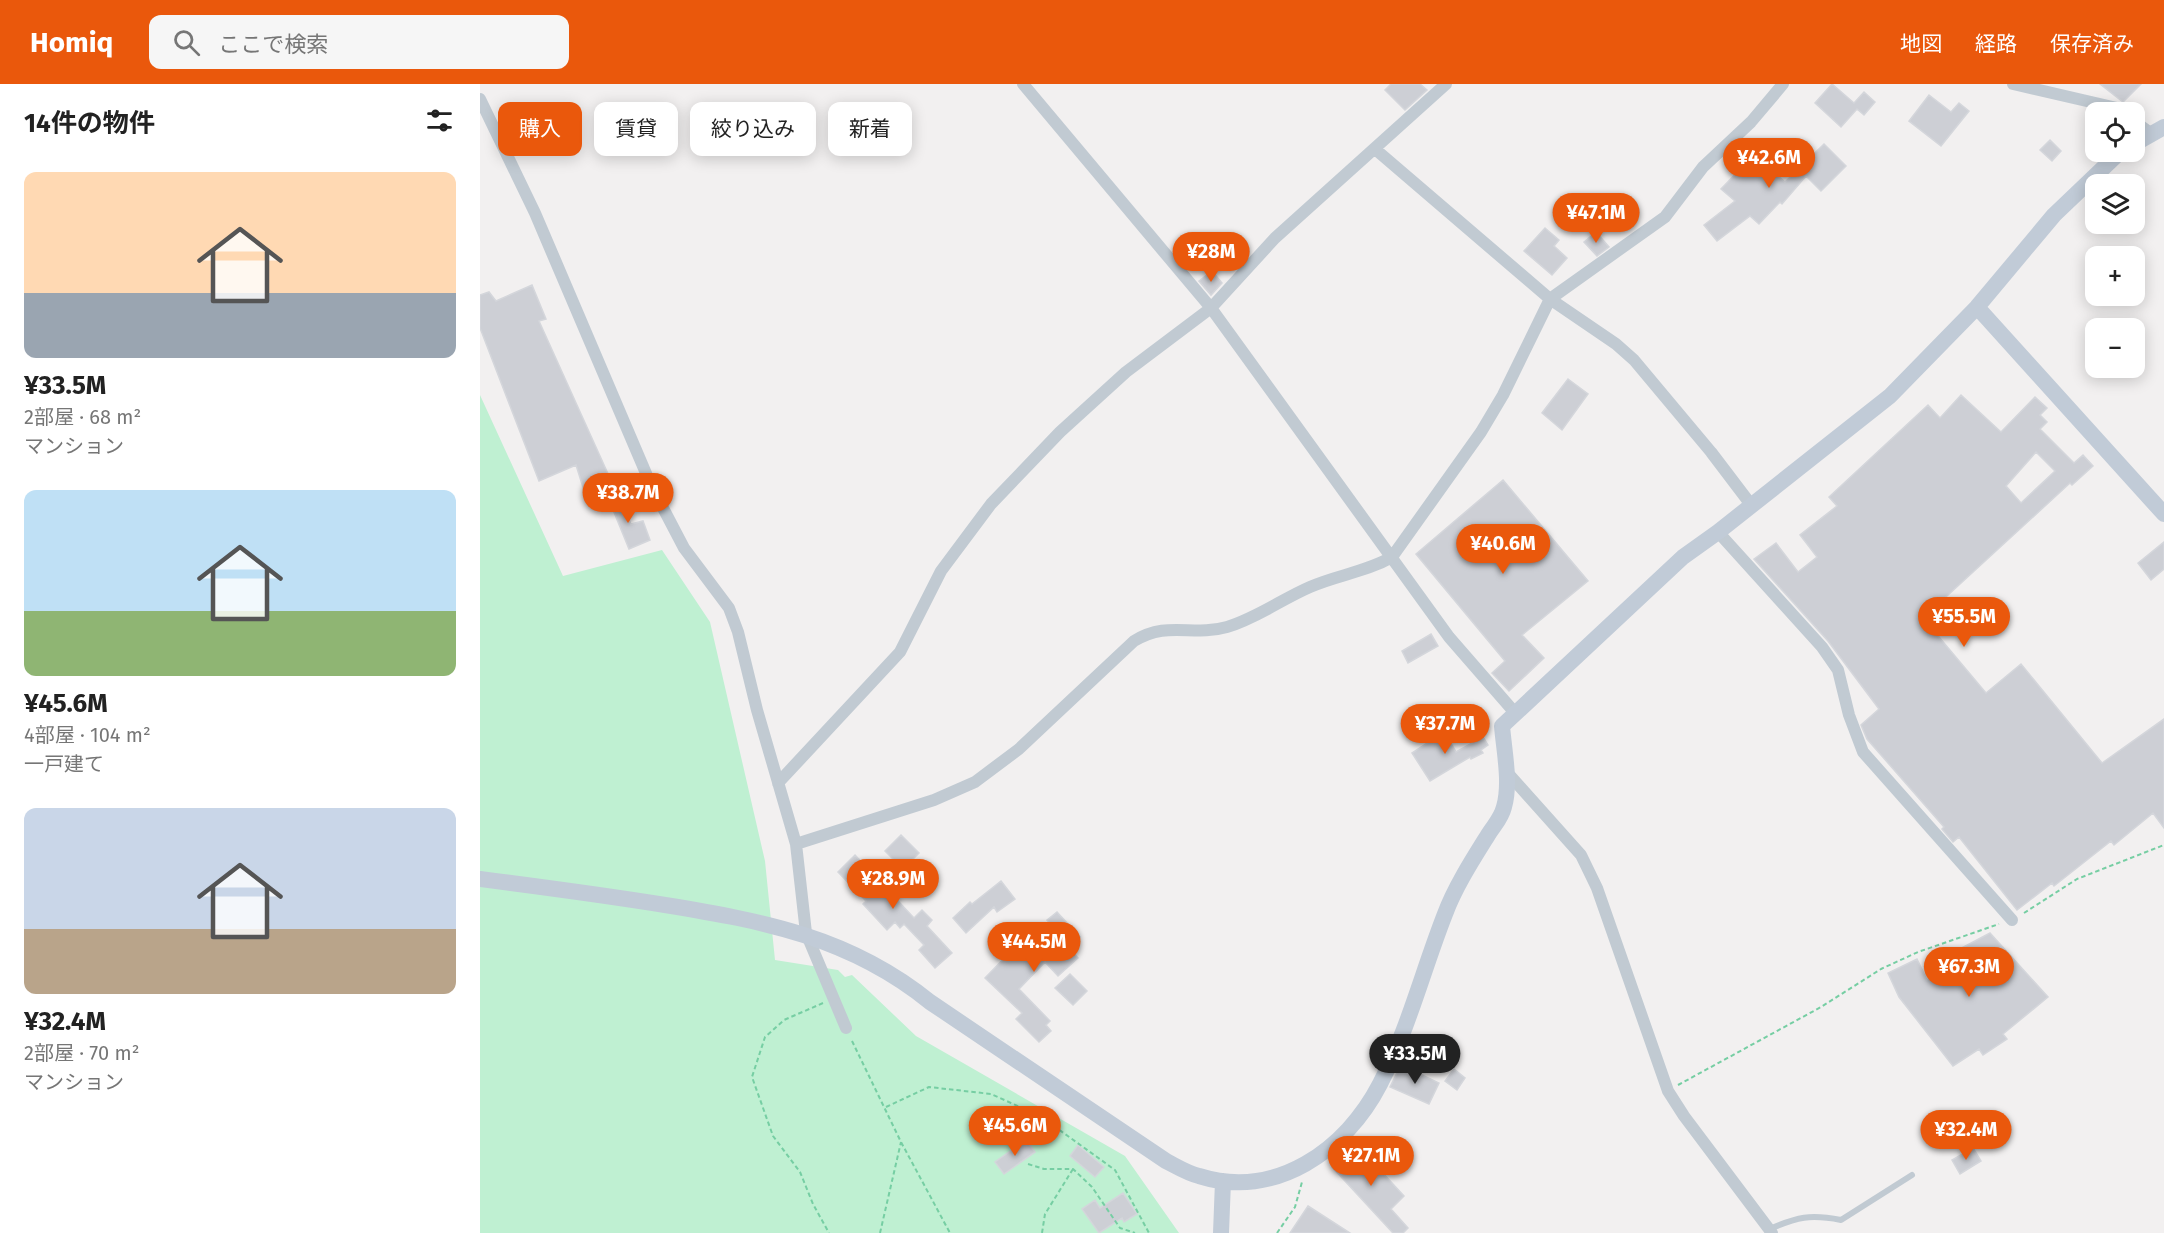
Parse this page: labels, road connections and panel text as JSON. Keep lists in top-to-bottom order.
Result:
{
  "page": {
    "header": "Homiq",
    "search": "ここで検索",
    "nav": ["地図", "経路", "保存済み"],
    "heading": "14件の物件",
    "map_buttons": ["+", "−"],
    "chip": [
      "購入",
      "賃貸",
      "絞り込み",
      "新着"
    ],
    "price": [
      "¥42.6M",
      "¥47.1M",
      "¥28M",
      "¥38.7M",
      "¥40.6M",
      "¥55.5M",
      "¥37.7M",
      "¥28.9M",
      "¥44.5M",
      "¥67.3M",
      "¥33.5M",
      "¥45.6M",
      "¥32.4M",
      "¥27.1M"
    ],
    "list": [
      {
        "name": "¥33.5M",
        "note": "2部屋 · 68 m² · マンション"
      },
      {
        "name": "¥45.6M",
        "note": "4部屋 · 104 m² · 一戸建て"
      },
      {
        "name": "¥32.4M",
        "note": "2部屋 · 70 m² · マンション"
      }
    ]
  }
}
